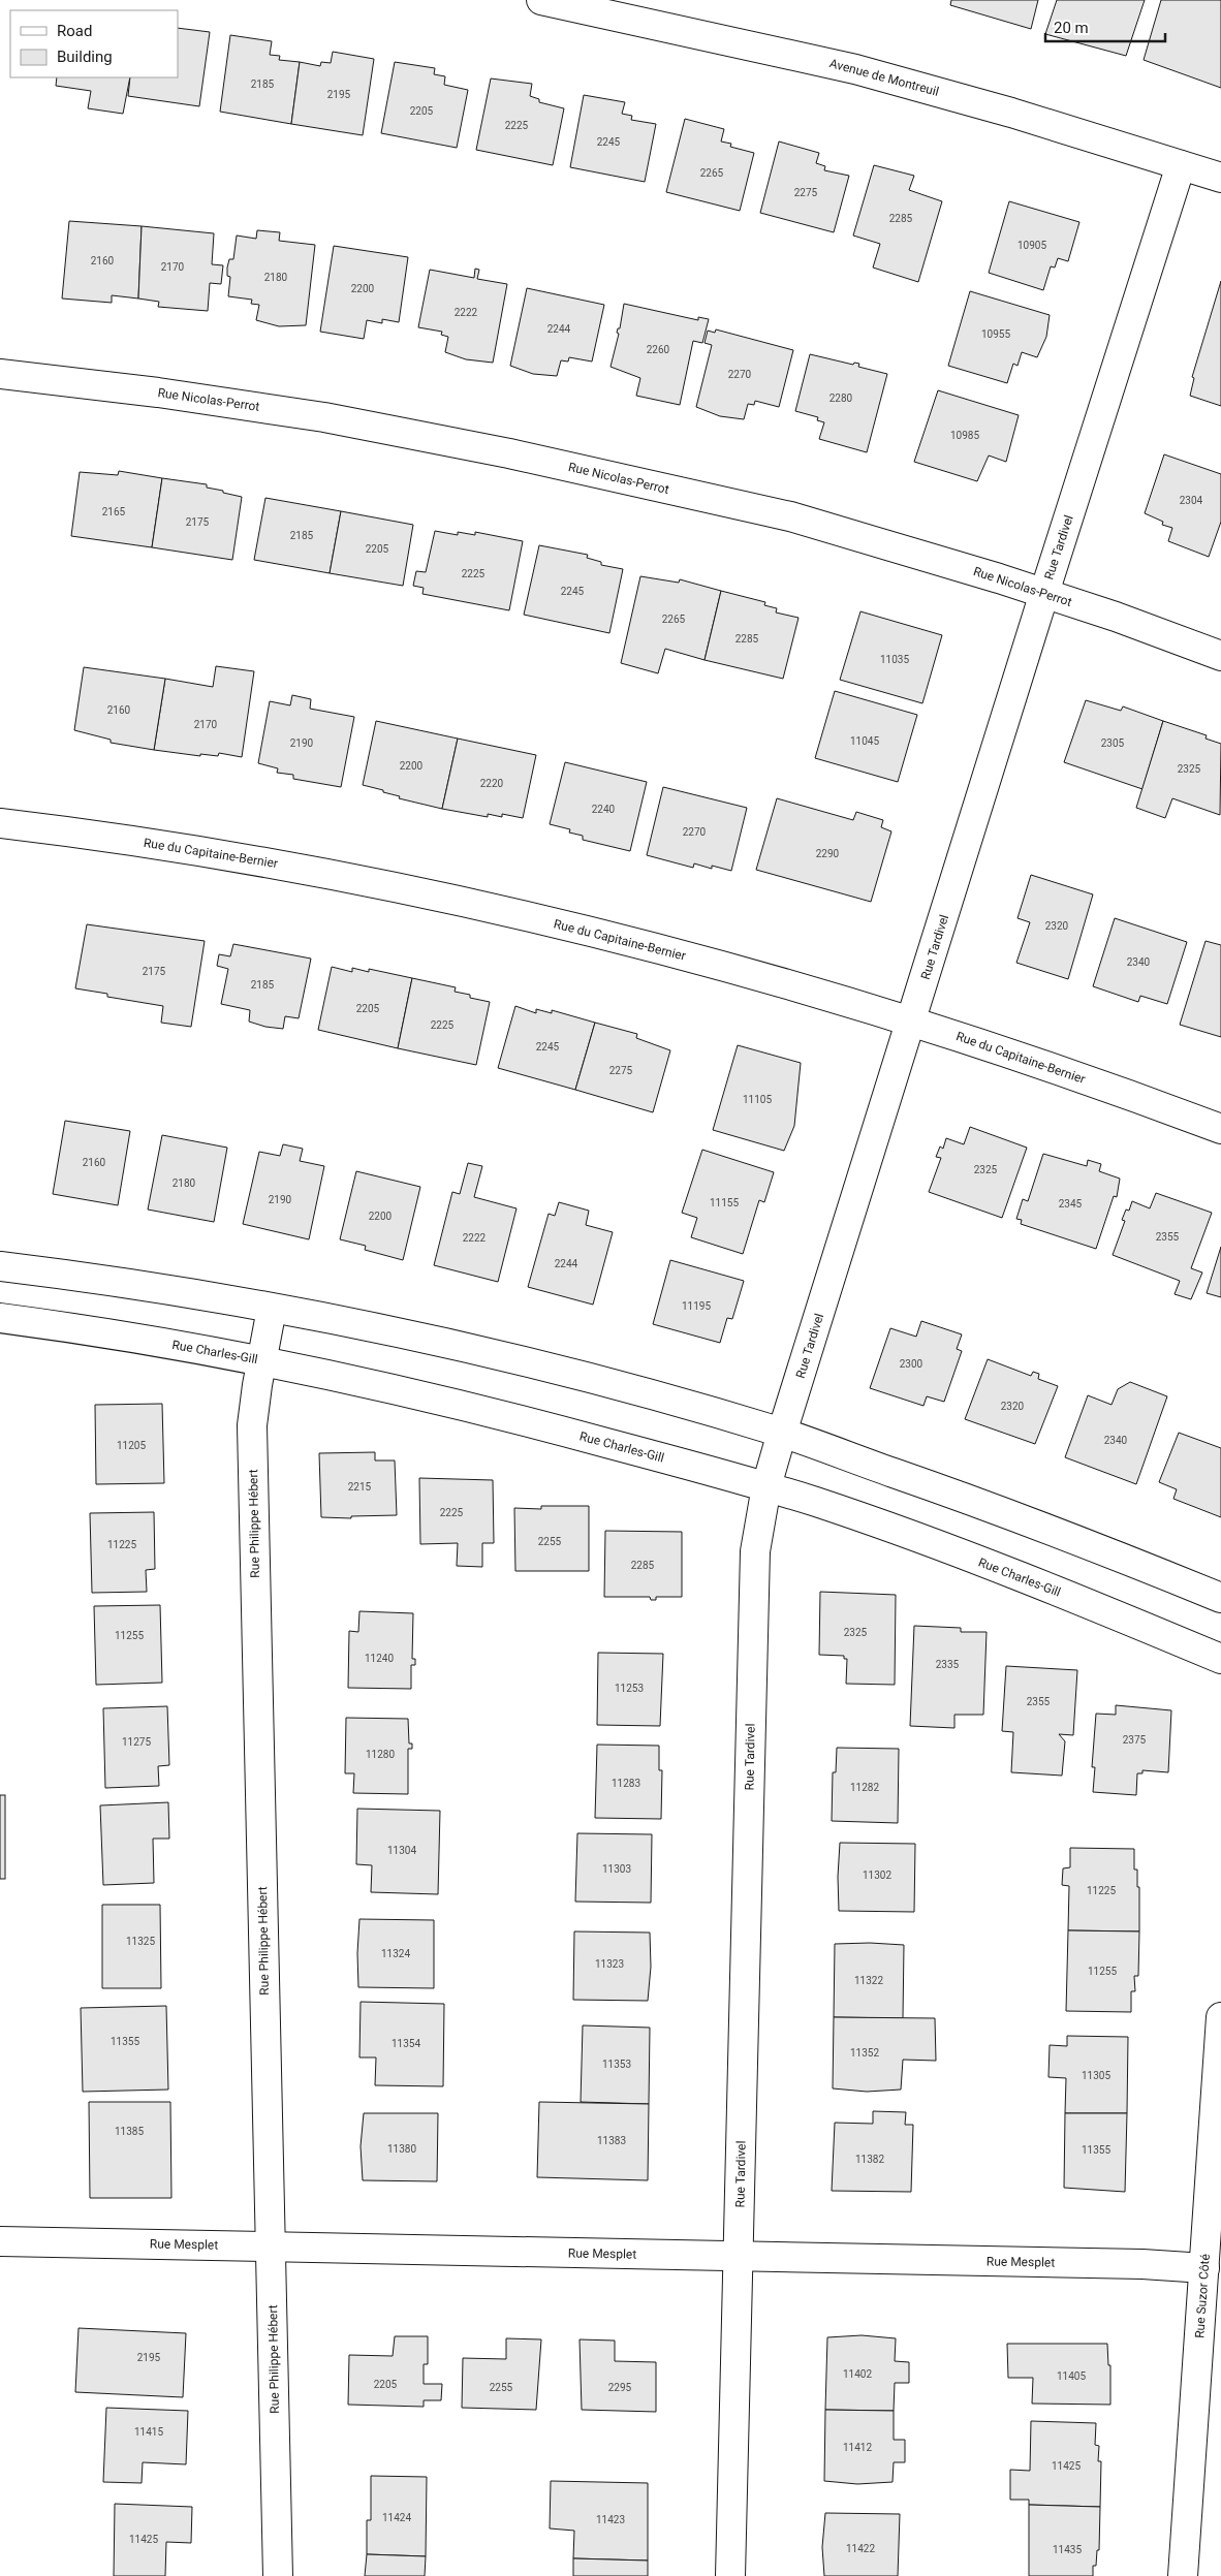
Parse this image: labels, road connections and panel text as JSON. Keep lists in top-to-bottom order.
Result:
{
  "streets": {
    "street": [
      "Avenue de Montreuil",
      "Rue Nicolas-Perrot",
      "Rue Tardivel",
      "Rue du Capitaine-Bernier",
      "Rue Charles-Gill",
      "Rue Philippe Hébert",
      "Rue Mesplet",
      "Rue Suzor Côté"
    ]
  },
  "crossings": [
    ["Avenue de Montreuil", "Rue Tardivel"],
    ["Rue Nicolas-Perrot", "Rue Tardivel"],
    ["Rue Tardivel", "Rue du Capitaine-Bernier"],
    ["Rue Tardivel", "Rue Charles-Gill"],
    ["Rue Tardivel", "Rue Mesplet"],
    ["Rue Charles-Gill", "Rue Philippe Hébert"],
    ["Rue Philippe Hébert", "Rue Mesplet"],
    ["Rue Mesplet", "Rue Suzor Côté"]
  ],
  "house_numbers": [
    "2185",
    "2195",
    "2205",
    "2225",
    "2245",
    "2265",
    "2275",
    "2285",
    "10905",
    "2160",
    "2170",
    "2180",
    "2200",
    "2222",
    "2244",
    "10955",
    "2260",
    "2270",
    "2280",
    "10985",
    "2304",
    "2165",
    "2175",
    "2185",
    "2205",
    "2225",
    "2245",
    "2265",
    "2285",
    "11035",
    "2160",
    "2170",
    "11045",
    "2190",
    "2305",
    "2200",
    "2325",
    "2220",
    "2240",
    "2270",
    "2290",
    "2320",
    "2340",
    "2175",
    "2185",
    "2205",
    "2225",
    "2245",
    "2275",
    "11105",
    "2160",
    "2325",
    "2180",
    "2190",
    "11155",
    "2345",
    "2200",
    "2355",
    "2222",
    "2244",
    "11195",
    "2300",
    "2320",
    "2340",
    "11205",
    "2215",
    "2225",
    "2255",
    "11225",
    "2285",
    "2325",
    "11255",
    "11240",
    "2335",
    "11253",
    "2355",
    "2375",
    "11275",
    "11280",
    "11283",
    "11282",
    "11304",
    "11303",
    "11302",
    "11225",
    "11325",
    "11324",
    "11323",
    "11255",
    "11322",
    "11355",
    "11354",
    "11352",
    "11353",
    "11305",
    "11385",
    "11383",
    "11380",
    "11355",
    "11382",
    "2195",
    "11402",
    "11405",
    "2205",
    "2255",
    "2295",
    "11415",
    "11412",
    "11425",
    "11424",
    "11423",
    "11425",
    "11422",
    "11435"
  ],
  "legend": ["Road", "Building"],
  "scale_bar": "20 m"
}
